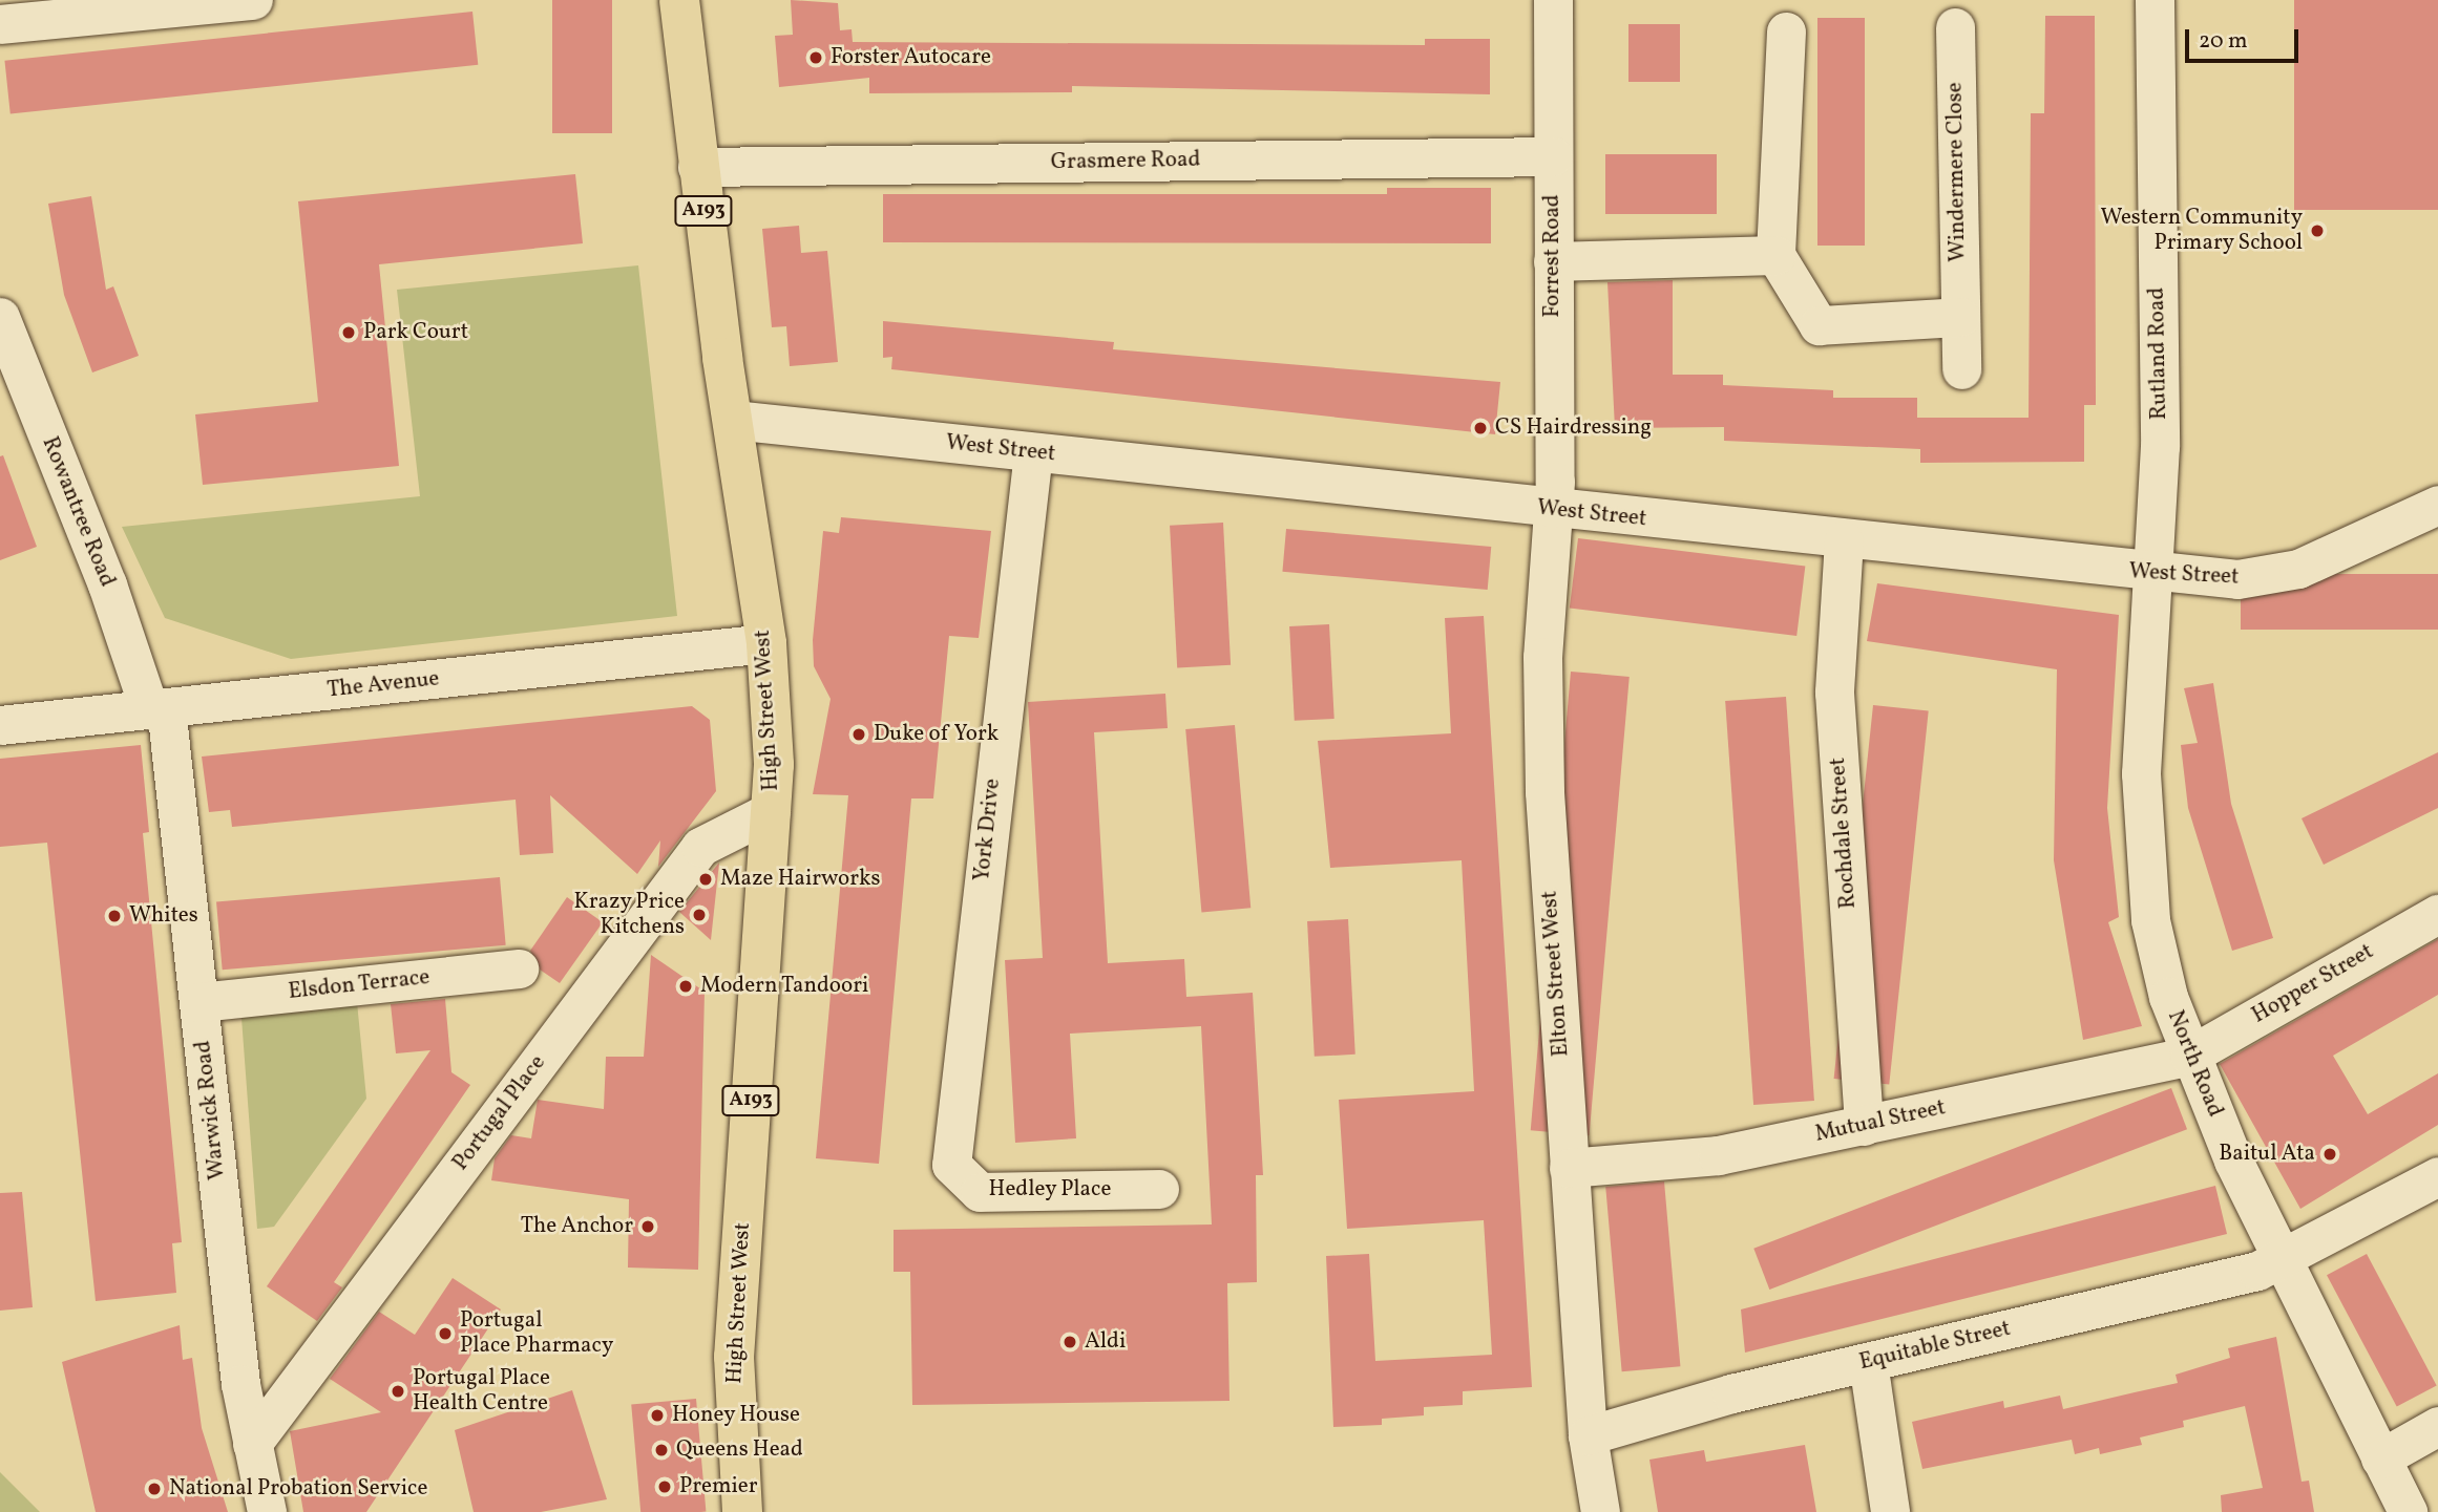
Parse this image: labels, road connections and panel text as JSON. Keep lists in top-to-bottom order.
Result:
{
  "streets": {
    "main road": ["A193", "High Street West"],
    "street": [
      "Grasmere Road",
      "Windermere Close",
      "Forrest Road",
      "Rutland Road",
      "West Street",
      "Rowantree Road",
      "The Avenue",
      "York Drive",
      "Rochdale Street",
      "Elton Street West",
      "Hopper Street",
      "Elsdon Terrace",
      "North Road",
      "Warwick Road",
      "Portugal Place",
      "Mutual Street",
      "Hedley Place",
      "Equitable Street"
    ]
  },
  "crossings": [
    ["Grasmere Road", "Forrest Road"],
    ["Grasmere Road", "High Street West"],
    ["Forrest Road", "West Street"],
    ["Forrest Road", "Elton Street West"],
    ["Rutland Road", "West Street"],
    ["Rutland Road", "North Road"],
    ["West Street", "High Street West"],
    ["West Street", "York Drive"],
    ["West Street", "Rochdale Street"],
    ["West Street", "Elton Street West"],
    ["West Street", "North Road"],
    ["Rowantree Road", "The Avenue"],
    ["Rowantree Road", "Warwick Road"],
    ["The Avenue", "High Street West"],
    ["The Avenue", "Warwick Road"],
    ["High Street West", "Portugal Place"],
    ["York Drive", "Hedley Place"],
    ["Rochdale Street", "Mutual Street"],
    ["Elton Street West", "Mutual Street"],
    ["Elton Street West", "Equitable Street"],
    ["Hopper Street", "North Road"],
    ["Hopper Street", "Mutual Street"],
    ["Elsdon Terrace", "Warwick Road"],
    ["North Road", "Mutual Street"],
    ["North Road", "Equitable Street"],
    ["Warwick Road", "Portugal Place"]
  ],
  "places": [
    "Forster Autocare",
    "Western Community Primary School",
    "Park Court",
    "CS Hairdressing",
    "Duke of York",
    "Maze Hairworks",
    "Krazy Price Kitchens",
    "Whites",
    "Modern Tandoori",
    "Baitul Ata",
    "The Anchor",
    "Portugal Place Pharmacy",
    "Aldi",
    "Portugal Place Health Centre",
    "Honey House",
    "Queens Head",
    "Premier",
    "National Probation Service"
  ],
  "scale_bar": "20 m"
}
